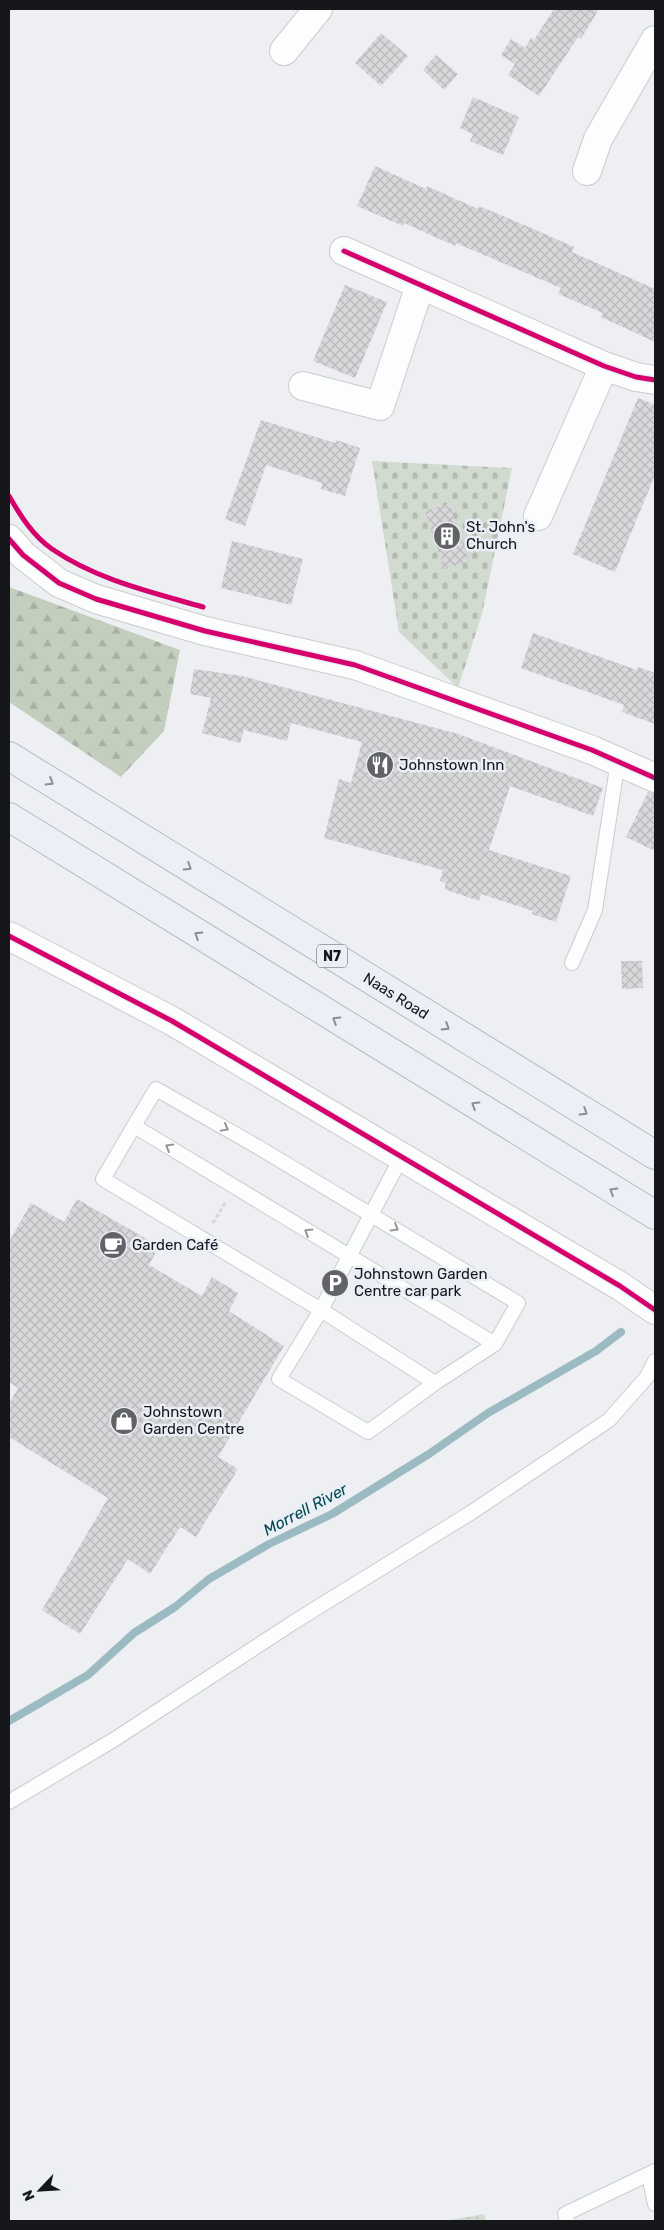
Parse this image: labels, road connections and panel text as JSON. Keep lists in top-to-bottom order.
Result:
{
  "streets": {
    "highway": ["N7", "Naas Road"]
  },
  "water": ["Morrell River"],
  "places": {
    "building": ["St. John's Church"],
    "restaurant": ["Johnstown Inn"],
    "cafe": ["Garden Café"],
    "parking": ["Johnstown Garden Centre car park"],
    "shop": ["Johnstown Garden Centre"]
  },
  "north": "bottom left"
}
